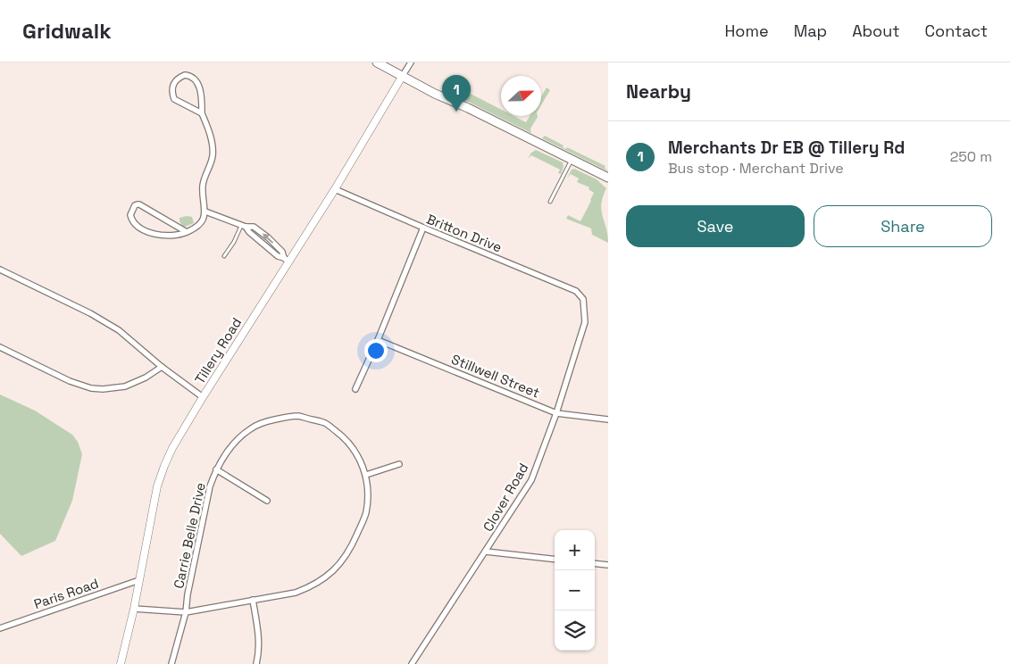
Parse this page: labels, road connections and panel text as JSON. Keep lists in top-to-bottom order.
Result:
{
  "streets": {
    "street": [
      "Britton Drive",
      "Tillery Road",
      "Stillwell Street",
      "Clover Road",
      "Carrie Belle Drive",
      "Paris Road"
    ]
  },
  "crossings": [
    ["Britton Drive", "Tillery Road"],
    ["Britton Drive", "Clover Road"],
    ["Tillery Road", "Carrie Belle Drive"],
    ["Tillery Road", "Paris Road"],
    ["Stillwell Street", "Clover Road"]
  ],
  "north": "right",
  "page": {
    "header": "Gridwalk",
    "nav": [
      "Home",
      "Map",
      "About",
      "Contact"
    ],
    "heading": "Nearby",
    "pins": "1",
    "list": [
      {
        "mark": "1",
        "name": "Merchants Dr EB @ Tillery Rd",
        "note": "Bus stop · Merchant Drive",
        "value": "250 m"
      }
    ],
    "buttons": ["Save", "Share"],
    "map_buttons": ["+", "−"]
  }
}
